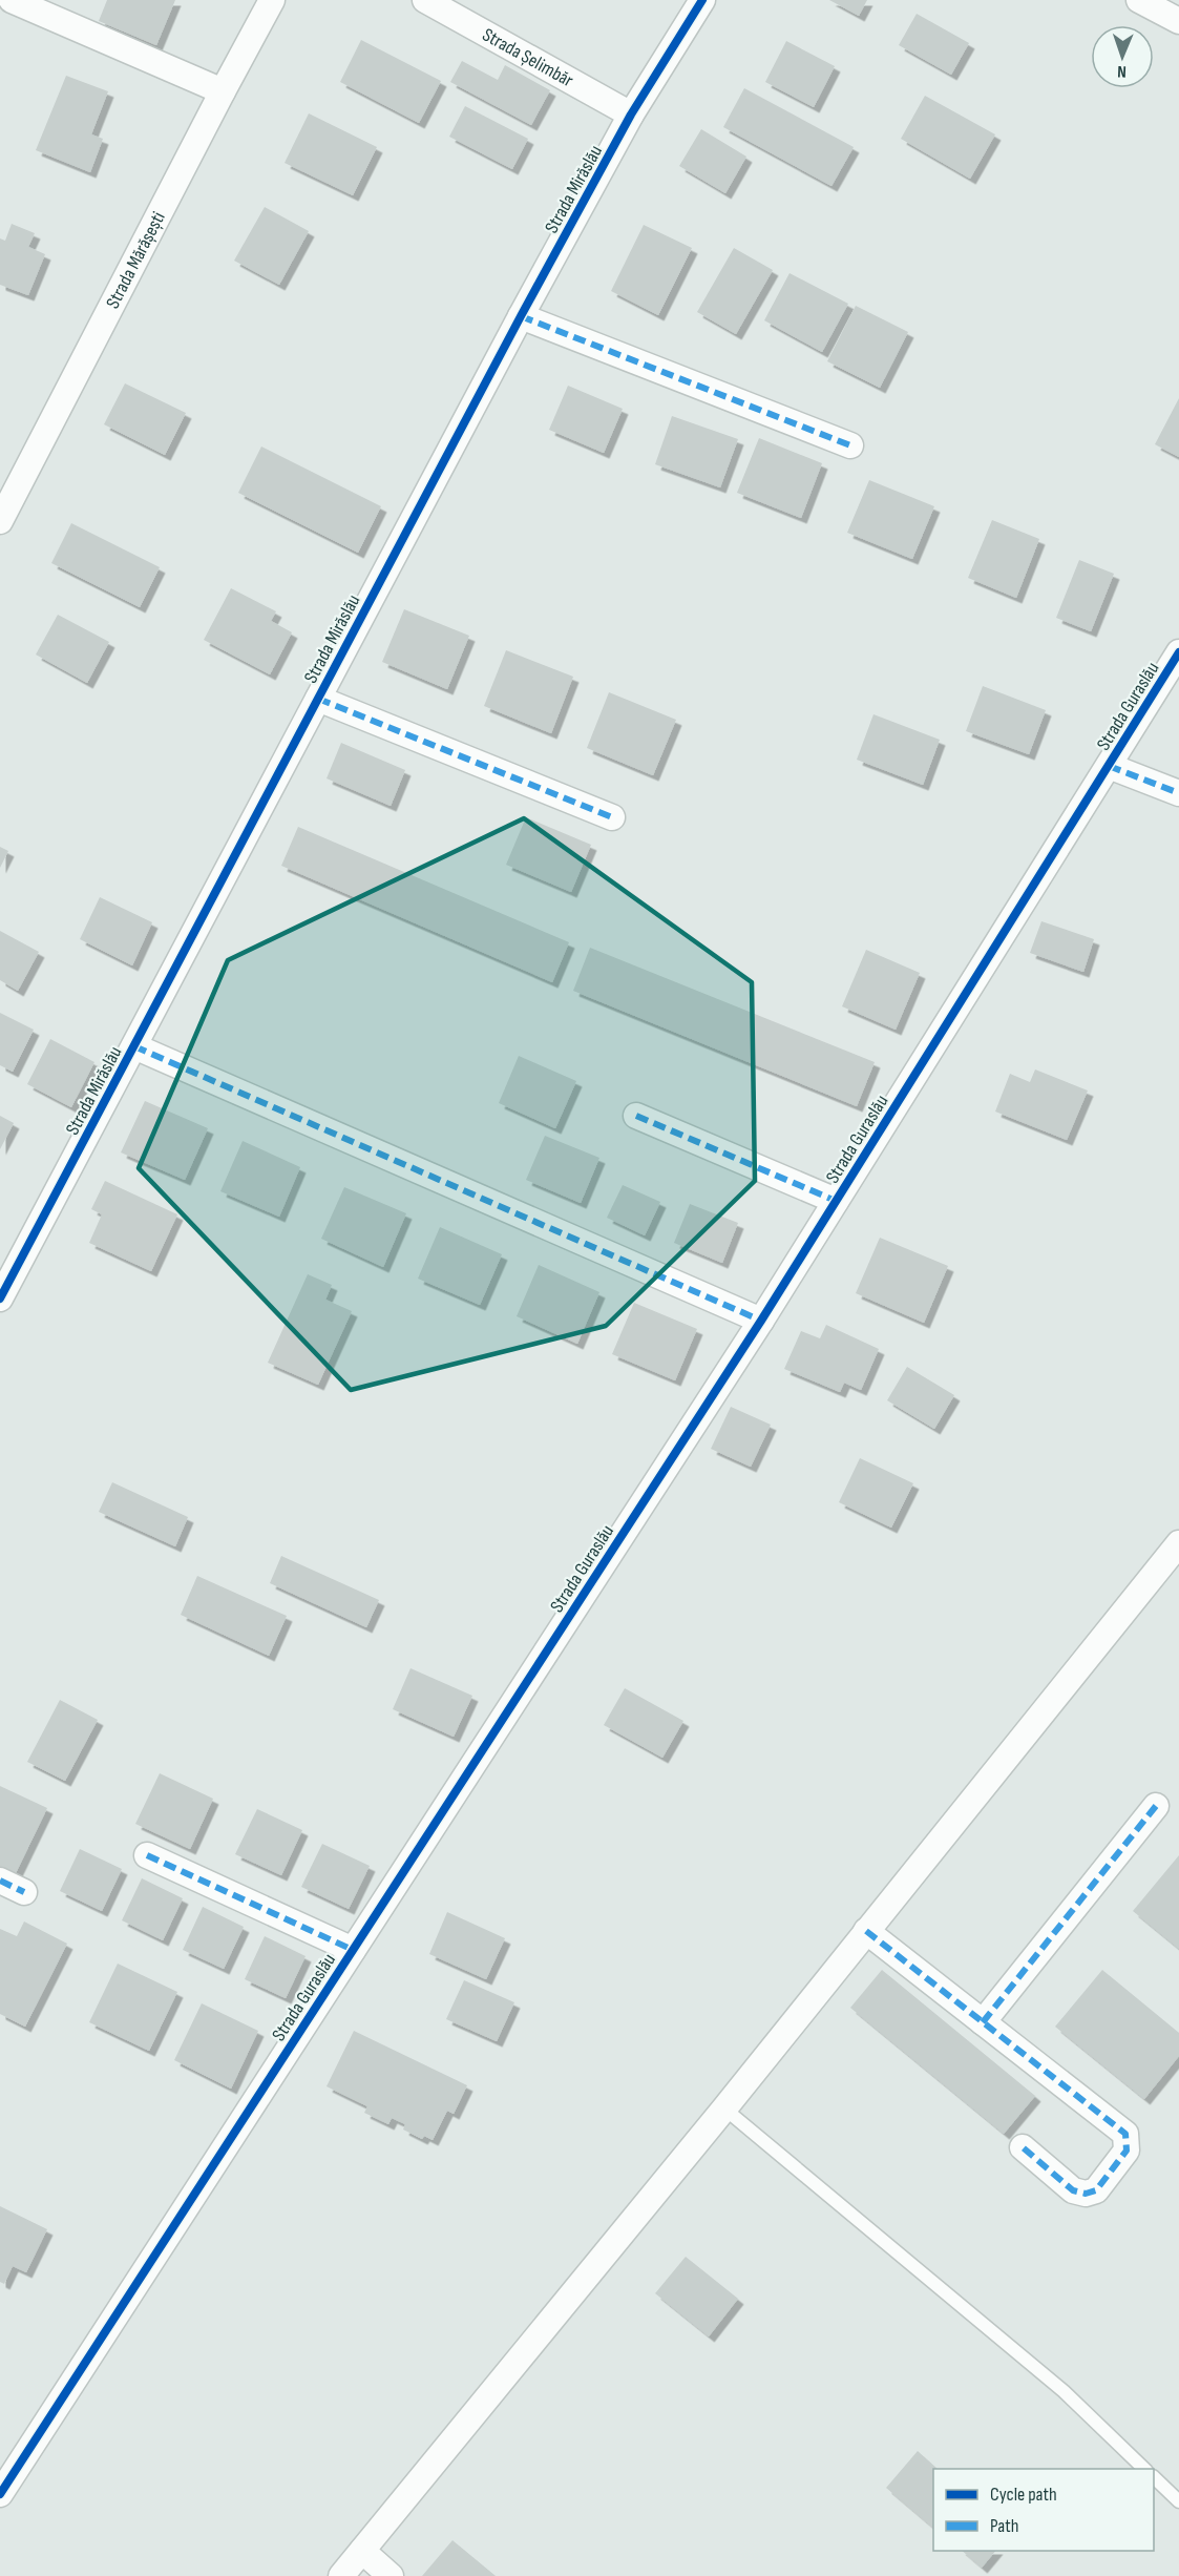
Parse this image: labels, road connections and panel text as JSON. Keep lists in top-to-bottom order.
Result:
{
  "streets": {
    "street": [
      "Strada Șelimbăr",
      "Strada Mirăslău",
      "Strada Mărășești",
      "Strada Guraslău"
    ]
  },
  "crossings": [
    ["Strada Șelimbăr", "Strada Mirăslău"]
  ],
  "legend": ["Cycle path", "Path"],
  "north": "bottom"
}
